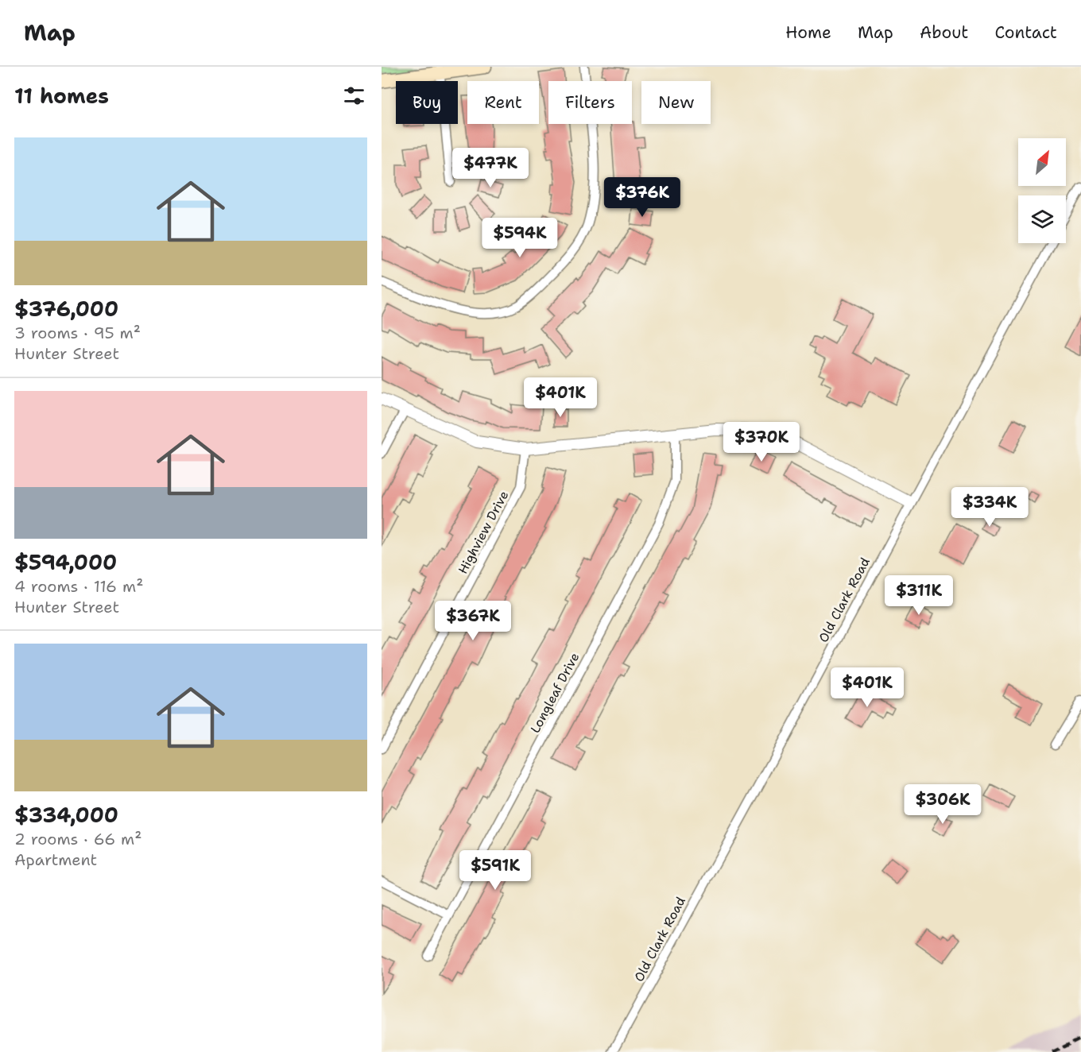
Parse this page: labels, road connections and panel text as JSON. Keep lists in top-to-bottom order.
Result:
{
  "streets": {
    "street": ["Highview Drive", "Old Clark Road", "Longleaf Drive"]
  },
  "north": "top right",
  "page": {
    "header": "Map",
    "nav": [
      "Home",
      "Map",
      "About",
      "Contact"
    ],
    "heading": "11 homes",
    "chip": [
      "Buy",
      "Rent",
      "Filters",
      "New"
    ],
    "list": [
      {
        "name": "$376,000",
        "note": "3 rooms · 95 m² · Hunter Street"
      },
      {
        "name": "$594,000",
        "note": "4 rooms · 116 m² · Hunter Street"
      },
      {
        "name": "$334,000",
        "note": "2 rooms · 66 m² · Apartment"
      }
    ],
    "price": [
      "$477K",
      "$376K",
      "$594K",
      "$401K",
      "$370K",
      "$334K",
      "$311K",
      "$367K",
      "$401K",
      "$306K",
      "$591K"
    ]
  }
}
